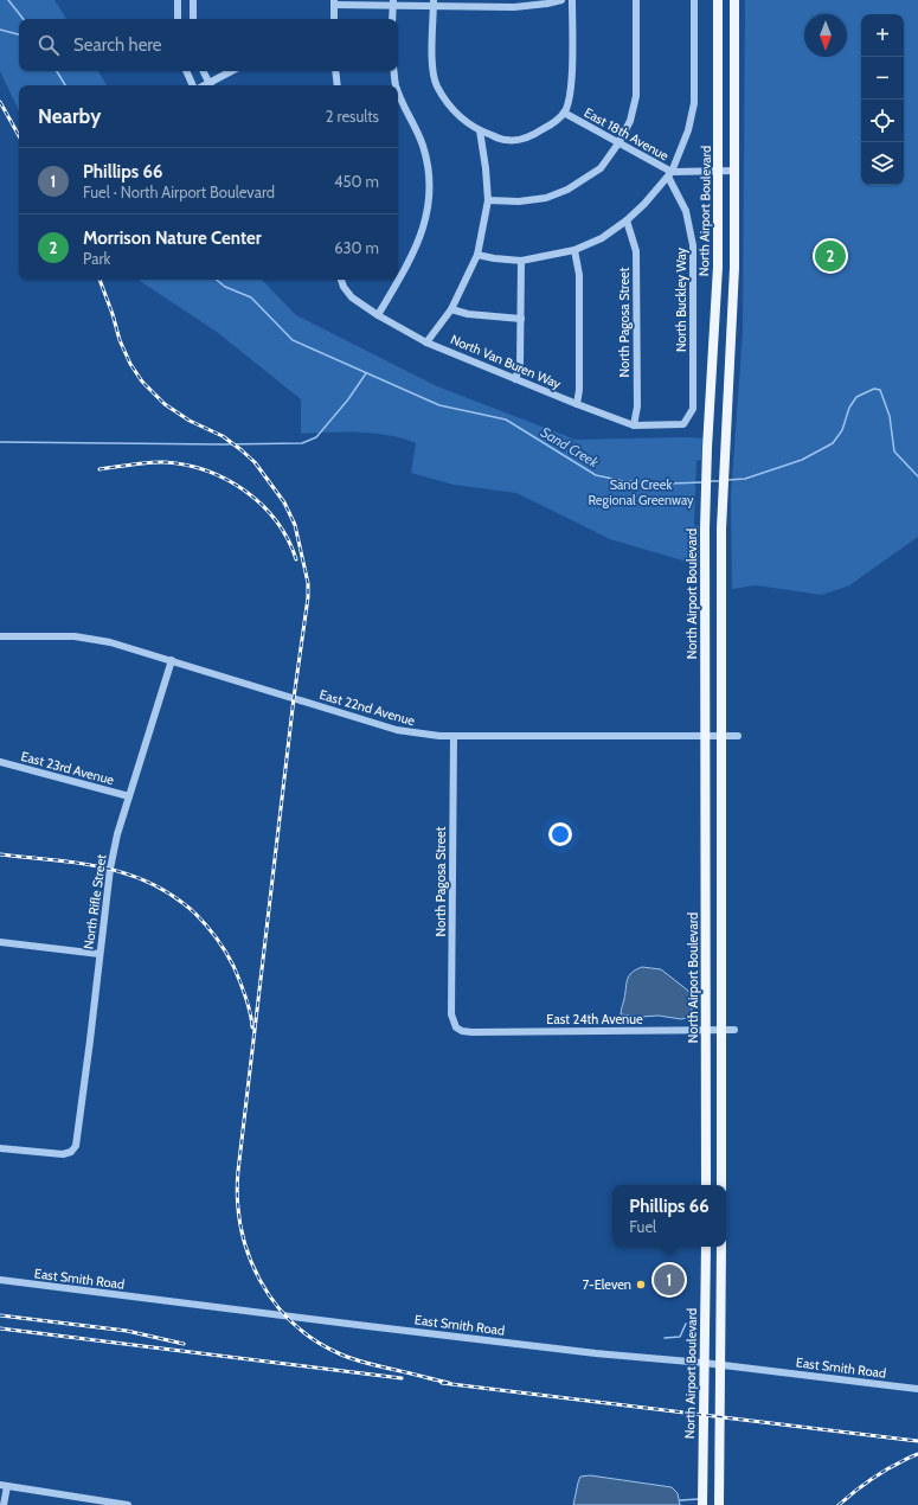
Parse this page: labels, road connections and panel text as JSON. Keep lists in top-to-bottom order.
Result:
{
  "streets": {
    "main road": ["North Airport Boulevard"],
    "street": [
      "East 18th Avenue",
      "North Buckley Way",
      "North Pagosa Street",
      "North Van Buren Way",
      "East 22nd Avenue",
      "East 23rd Avenue",
      "North Rifle Street",
      "East 24th Avenue",
      "East Smith Road"
    ]
  },
  "crossings": [
    ["East 18th Avenue", "North Airport Boulevard"],
    ["East 18th Avenue", "North Buckley Way"],
    ["North Airport Boulevard", "East 22nd Avenue"],
    ["North Airport Boulevard", "East 24th Avenue"],
    ["North Airport Boulevard", "East Smith Road"],
    ["North Buckley Way", "North Van Buren Way"],
    ["North Pagosa Street", "North Van Buren Way"],
    ["North Pagosa Street", "East 22nd Avenue"],
    ["North Pagosa Street", "East 24th Avenue"],
    ["East 22nd Avenue", "North Rifle Street"],
    ["East 23rd Avenue", "North Rifle Street"]
  ],
  "water": ["Sand Creek"],
  "parks": ["Sand Creek Regional Greenway"],
  "places": ["7-Eleven"],
  "north": "bottom",
  "page": {
    "map_buttons": ["+", "−"],
    "search": "Search here",
    "heading": ["Nearby", "2 results"],
    "list": [
      {
        "mark": "1",
        "name": "Phillips 66",
        "note": "Fuel · North Airport Boulevard",
        "value": "450 m"
      },
      {
        "mark": "2",
        "name": "Morrison Nature Center",
        "note": "Park",
        "value": "630 m"
      }
    ],
    "pins": ["2", "1"],
    "popup": ["Phillips 66", "Fuel"]
  }
}
